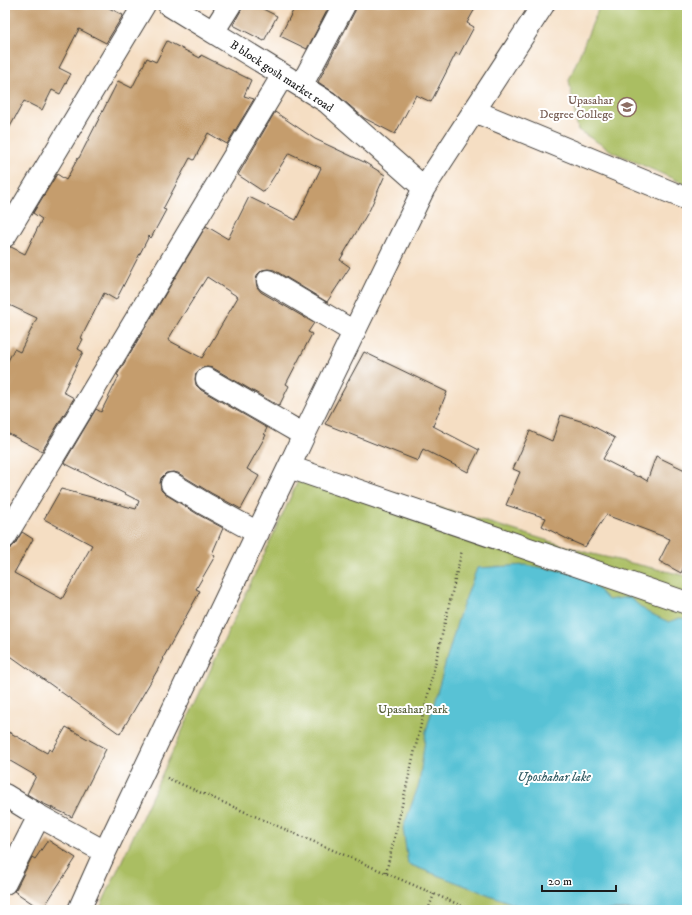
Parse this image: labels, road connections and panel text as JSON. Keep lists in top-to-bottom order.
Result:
{
  "streets": {
    "street": ["B block gosh market road"]
  },
  "water": ["Uposhahar lake"],
  "parks": ["Upasahar Park"],
  "places": {
    "school or university": ["Upasahar Degree College"]
  },
  "scale_bar": "20 m"
}
